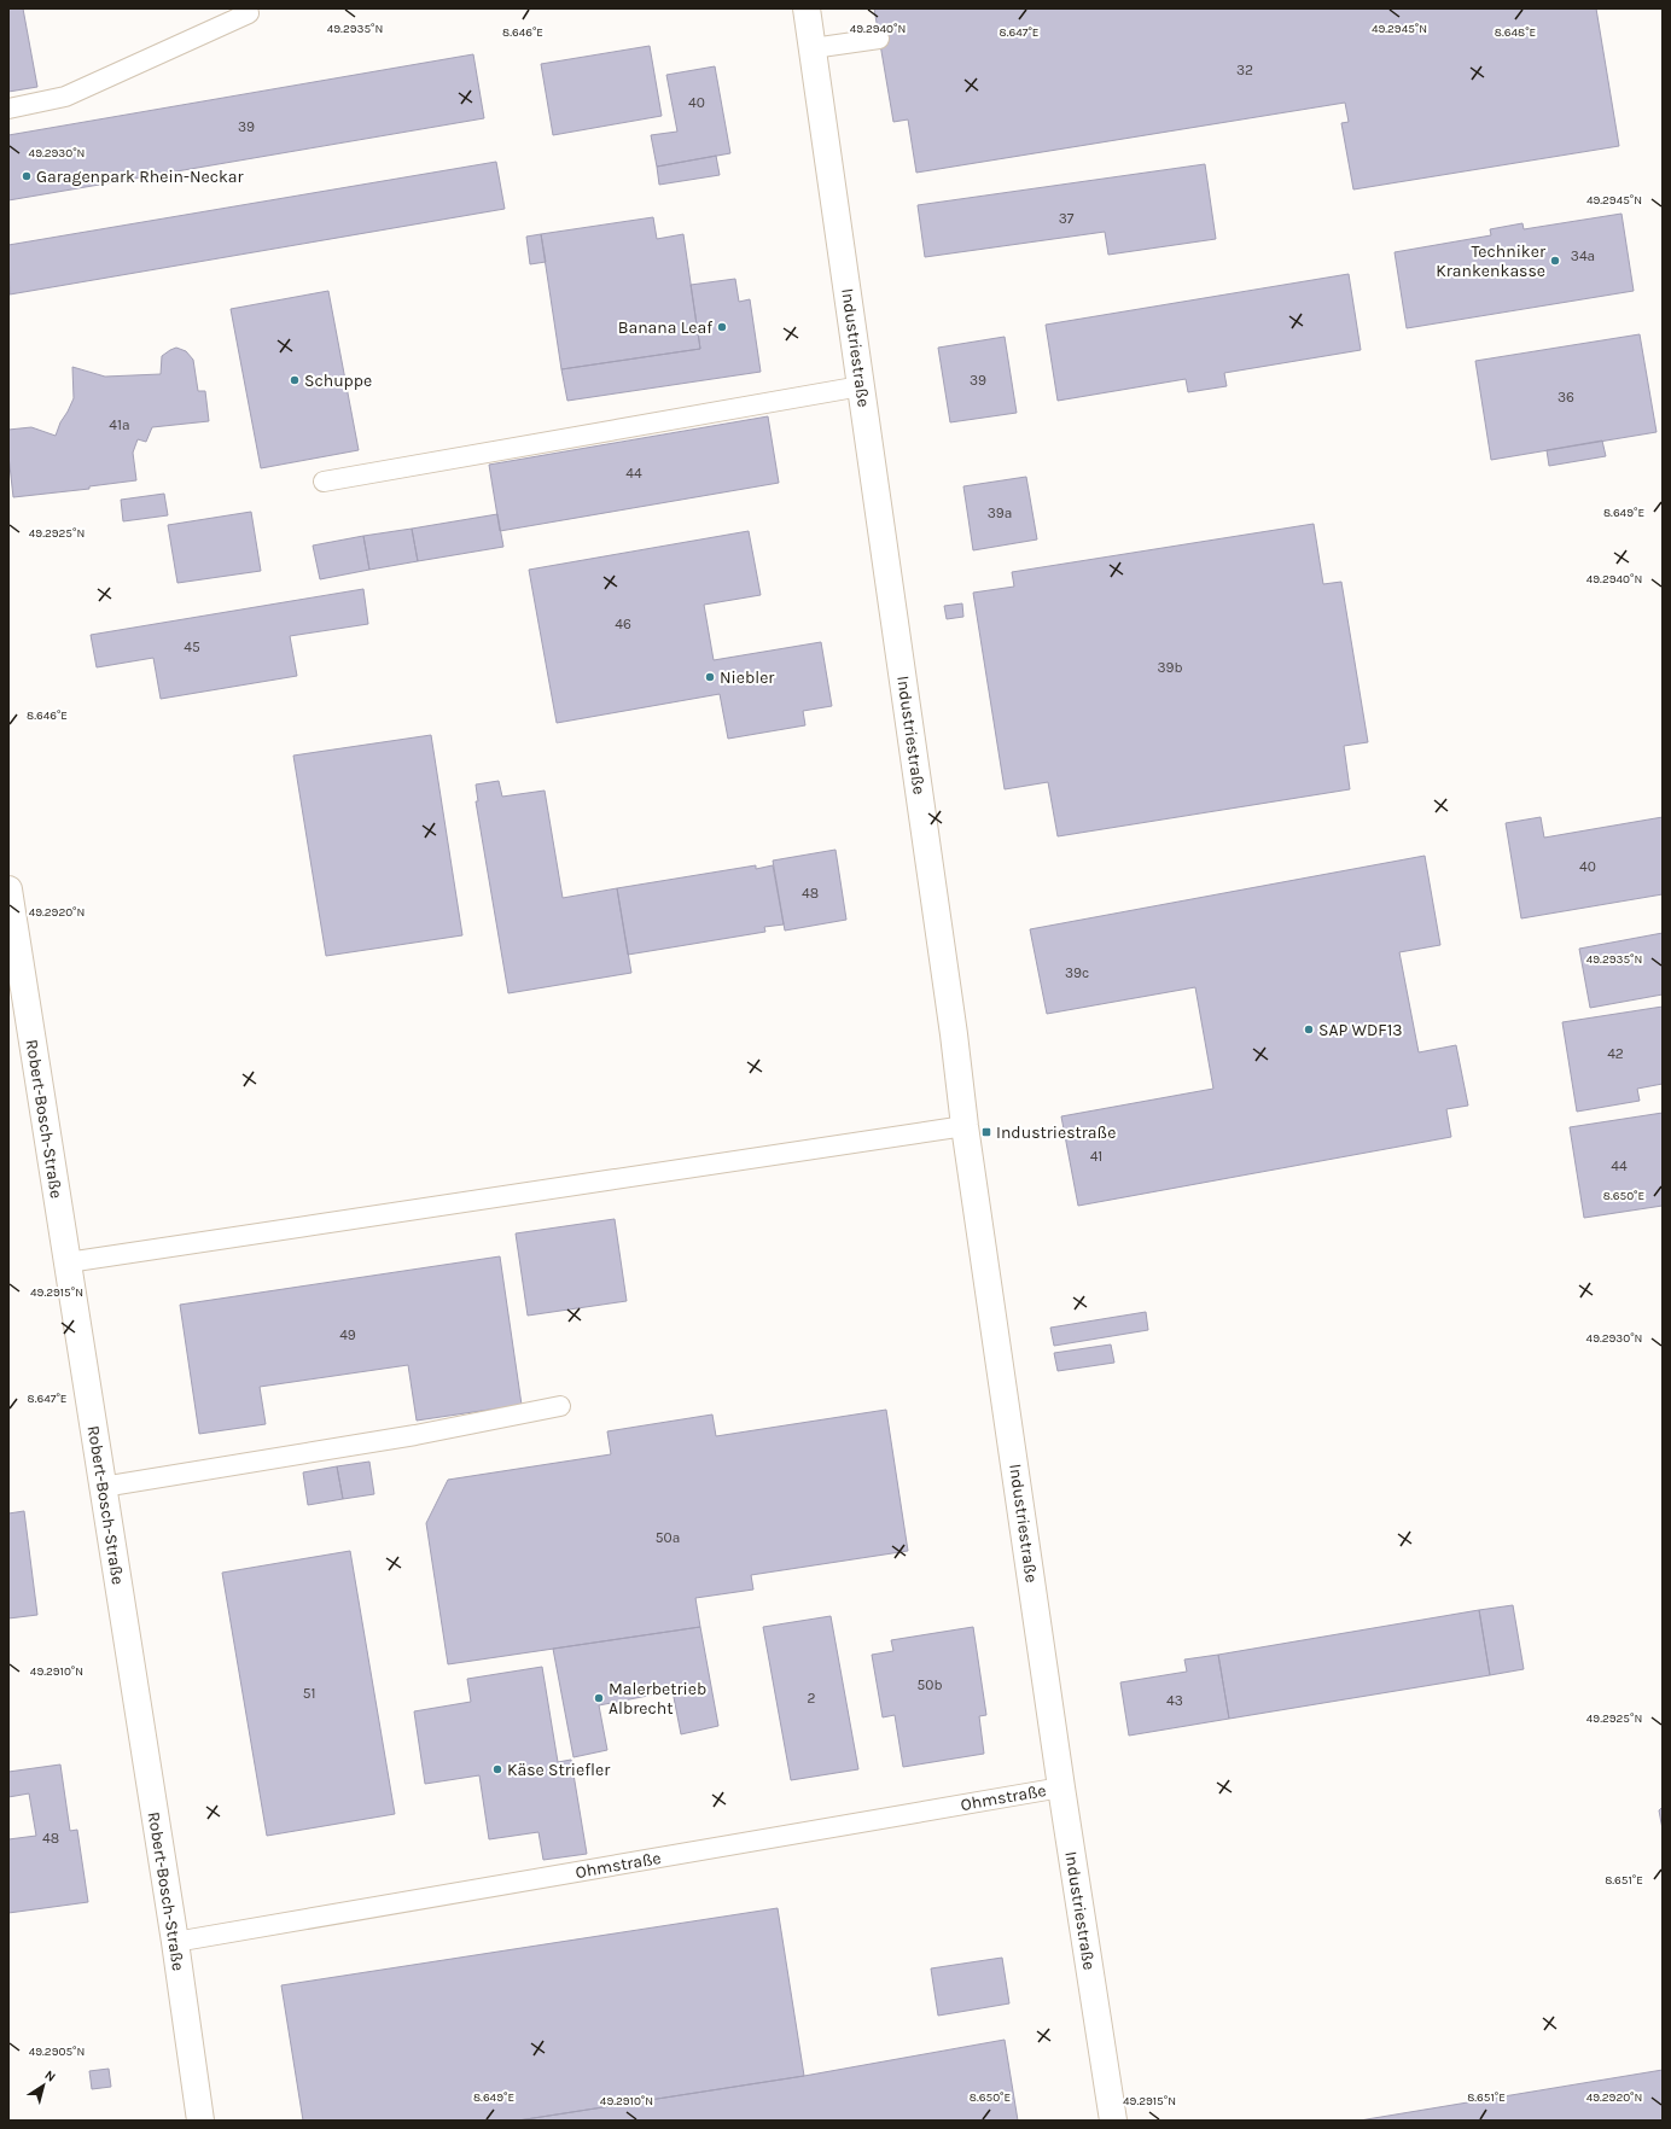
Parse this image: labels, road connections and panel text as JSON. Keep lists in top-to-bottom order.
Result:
{
  "streets": {
    "street": ["Industriestraße", "Robert-Bosch-Straße"],
    "lane": ["Ohmstraße"]
  },
  "crossings": [
    ["Industriestraße", "Ohmstraße"],
    ["Robert-Bosch-Straße", "Ohmstraße"]
  ],
  "places": {
    "other": [
      "Garagenpark Rhein-Neckar",
      "Techniker Krankenkasse",
      "Banana Leaf",
      "Schuppe",
      "Niebler",
      "SAP WDF13",
      "Malerbetrieb Albrecht",
      "Käse Striefler"
    ],
    "transit": ["Industriestraße"]
  },
  "house_numbers": [
    "32",
    "40",
    "39",
    "37",
    "34a",
    "39",
    "36",
    "41a",
    "44",
    "39a",
    "46",
    "45",
    "39b",
    "40",
    "48",
    "39c",
    "42",
    "41",
    "44",
    "49",
    "50a",
    "50b",
    "51",
    "2",
    "43",
    "48"
  ],
  "north": "top right",
  "coordinates": [
    "49.2935°N",
    "49.2940°N",
    "49.2945°N",
    "8.646°E",
    "8.648°E",
    "8.647°E",
    "49.2930°N",
    "8.649°E",
    "49.2925°N",
    "49.2920°N",
    "8.650°E",
    "49.2915°N",
    "49.2910°N",
    "8.651°E",
    "49.2905°N"
  ]
}
